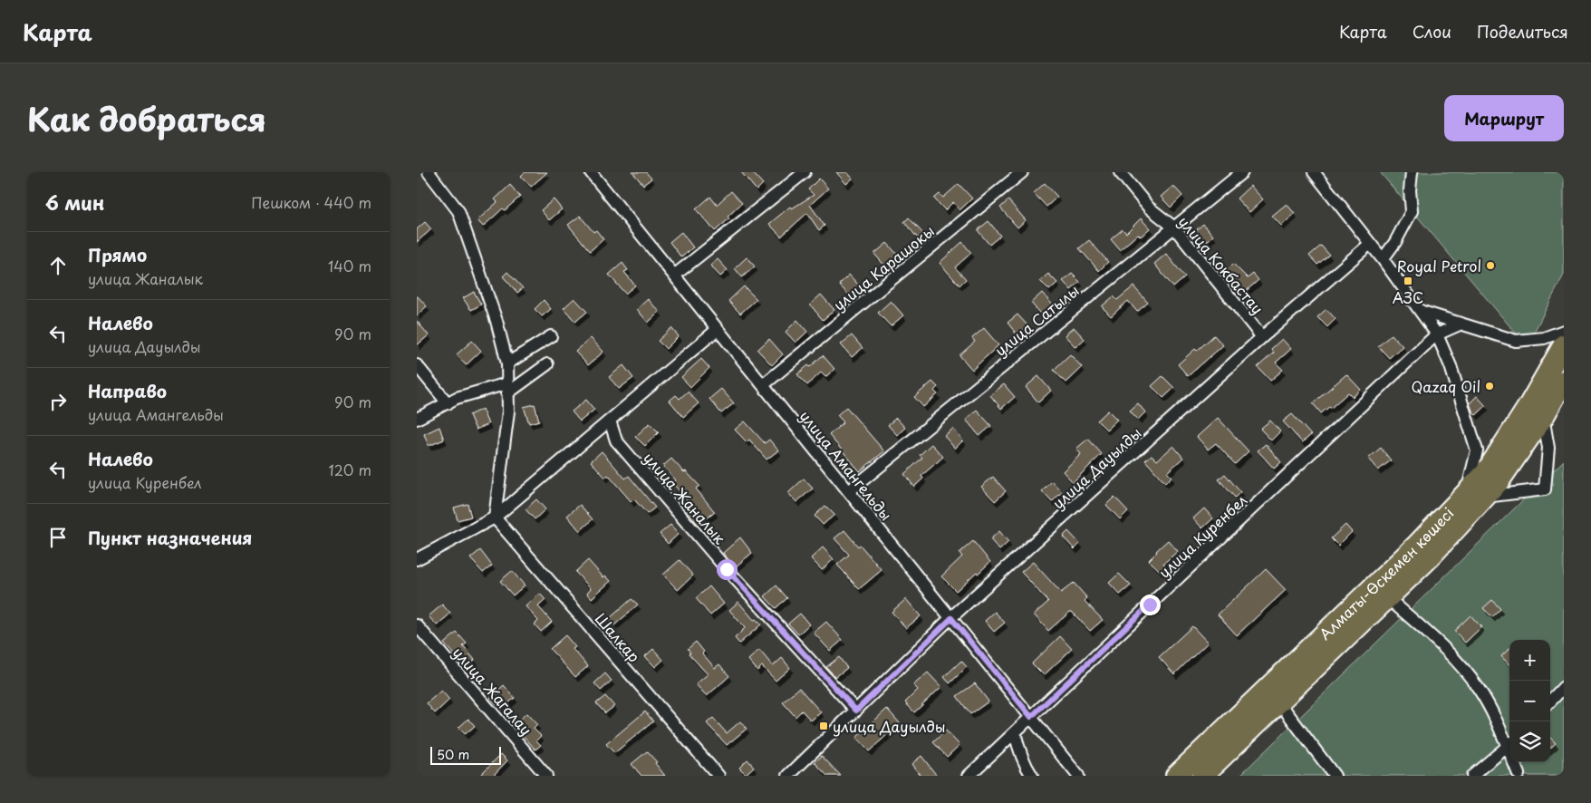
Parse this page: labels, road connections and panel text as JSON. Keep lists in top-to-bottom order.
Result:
{
  "streets": {
    "highway": ["Алматы-Өскемен көшесі"],
    "street": [
      "улица Кокбастау",
      "улица Карашокы",
      "улица Сатылы",
      "улица Амангельды",
      "улица Дауылды",
      "улица Жаналык",
      "улица Куренбел",
      "Шалкар",
      "улица Жагалау"
    ]
  },
  "crossings": [
    ["улица Кокбастау", "улица Сатылы"],
    ["улица Кокбастау", "улица Дауылды"],
    ["улица Карашокы", "улица Амангельды"],
    ["улица Сатылы", "улица Амангельды"],
    ["улица Амангельды", "улица Дауылды"],
    ["улица Амангельды", "улица Куренбел"],
    ["улица Дауылды", "улица Жаналык"]
  ],
  "places": {
    "other": ["Royal Petrol", "Qazaq Oil"],
    "transit": ["АЗС", "улица Дауылды"]
  },
  "scale_bar": "50 m",
  "page": {
    "header": "Карта",
    "nav": ["Карта", "Слои", "Поделиться"],
    "title": "Как добраться",
    "buttons": "Маршрут",
    "heading": ["6 мин", "Пешком · 440 m"],
    "list": [
      ["Прямо", "улица Жаналык", "140 m"],
      ["Налево", "улица Дауылды", "90 m"],
      ["Направо", "улица Амангельды", "90 m"],
      ["Налево", "улица Куренбел", "120 m"],
      "Пункт назначения"
    ],
    "map_buttons": ["+", "−"],
    "scale": "50 m"
  }
}
